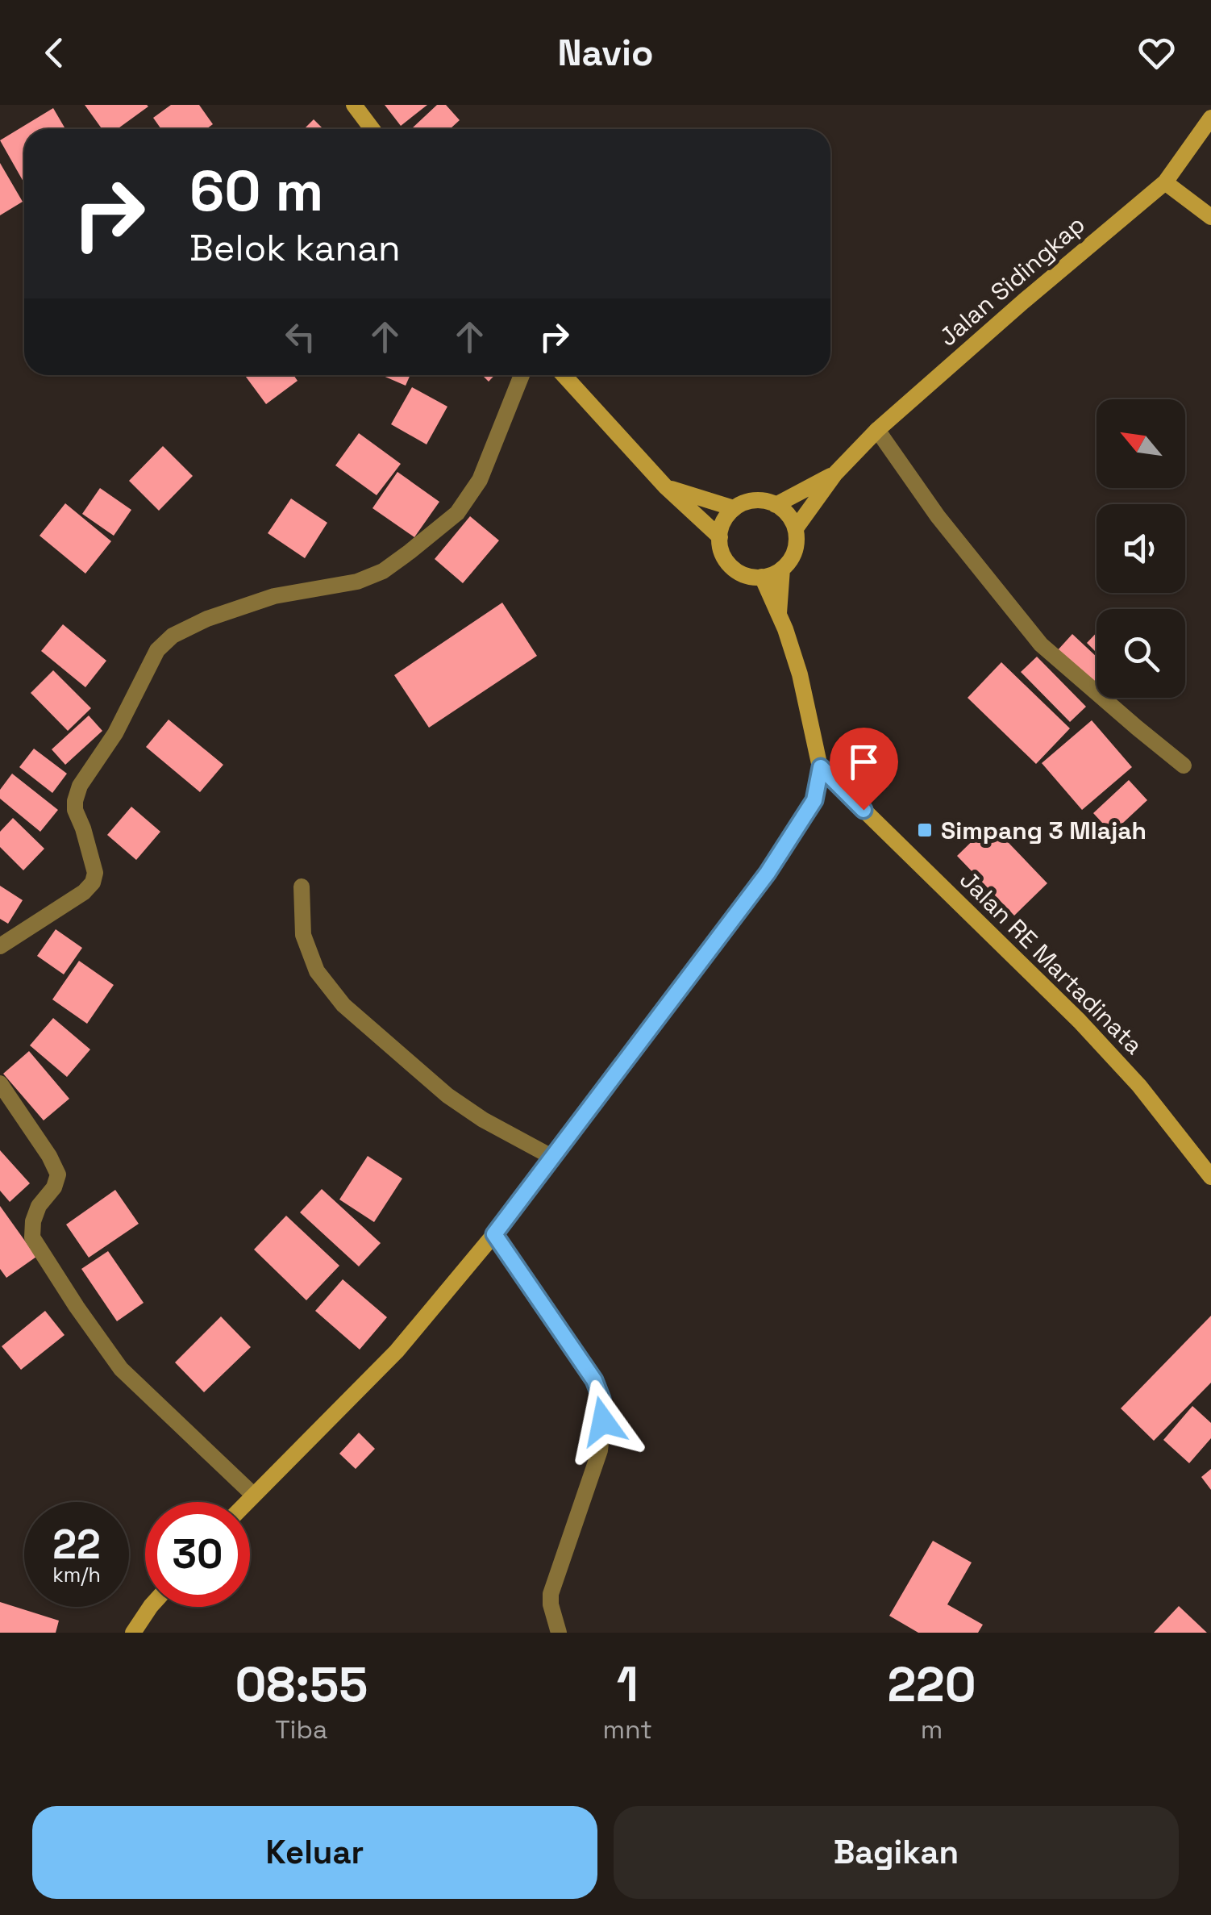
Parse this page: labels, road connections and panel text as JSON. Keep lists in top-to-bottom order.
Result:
{
  "streets": {
    "main road": ["Jalan Sidingkap", "Jalan RE Martadinata"]
  },
  "places": {
    "transit": ["Simpang 3 Mlajah"]
  },
  "north": "top left",
  "page": {
    "header": "Navio",
    "turn": ["60 m", "Belok kanan"],
    "speed": "22 km/h",
    "limit": "30",
    "eta": [
      "08:55",
      "Tiba",
      "1",
      "mnt",
      "220",
      "m"
    ],
    "buttons": ["Keluar", "Bagikan"]
  }
}
